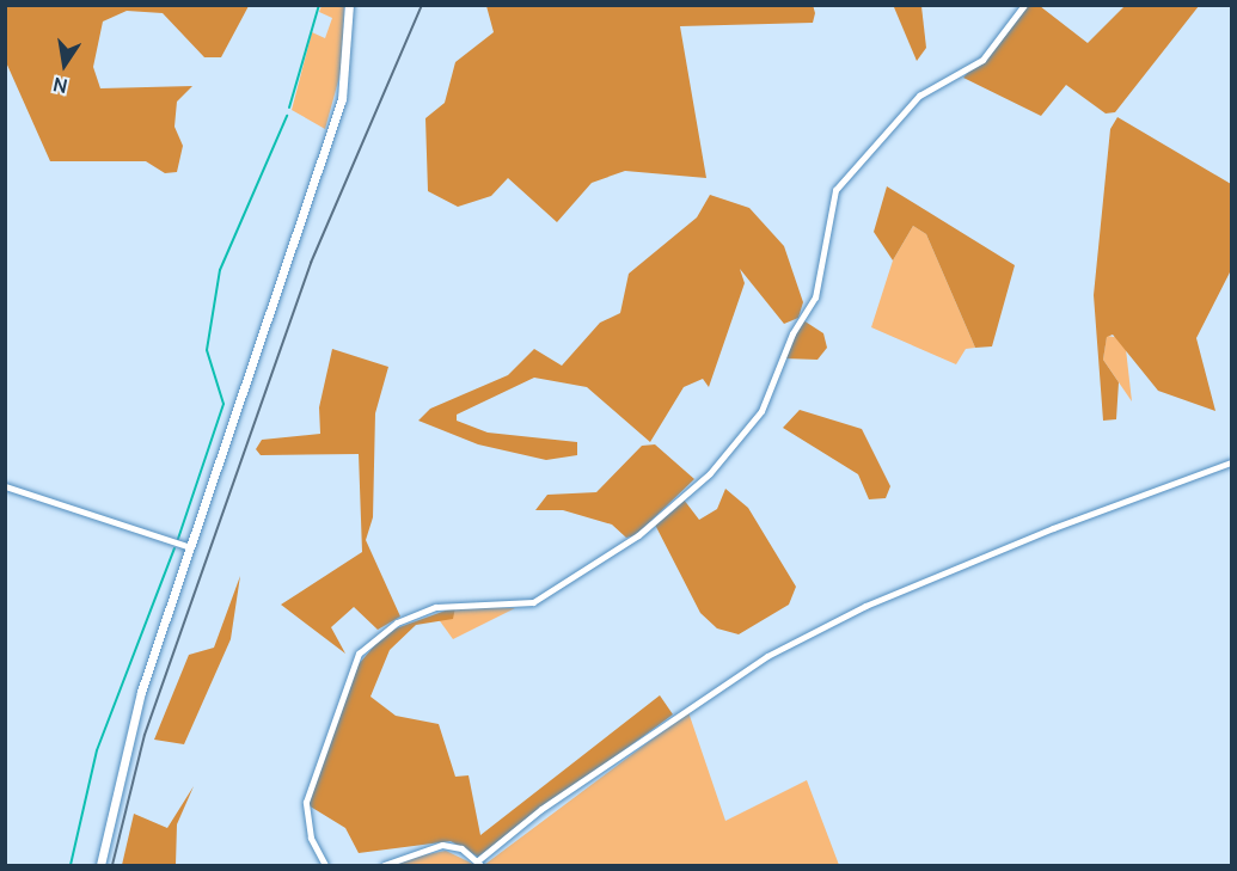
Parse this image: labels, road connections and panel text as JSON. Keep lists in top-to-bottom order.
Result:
{
  "north": "bottom"
}
